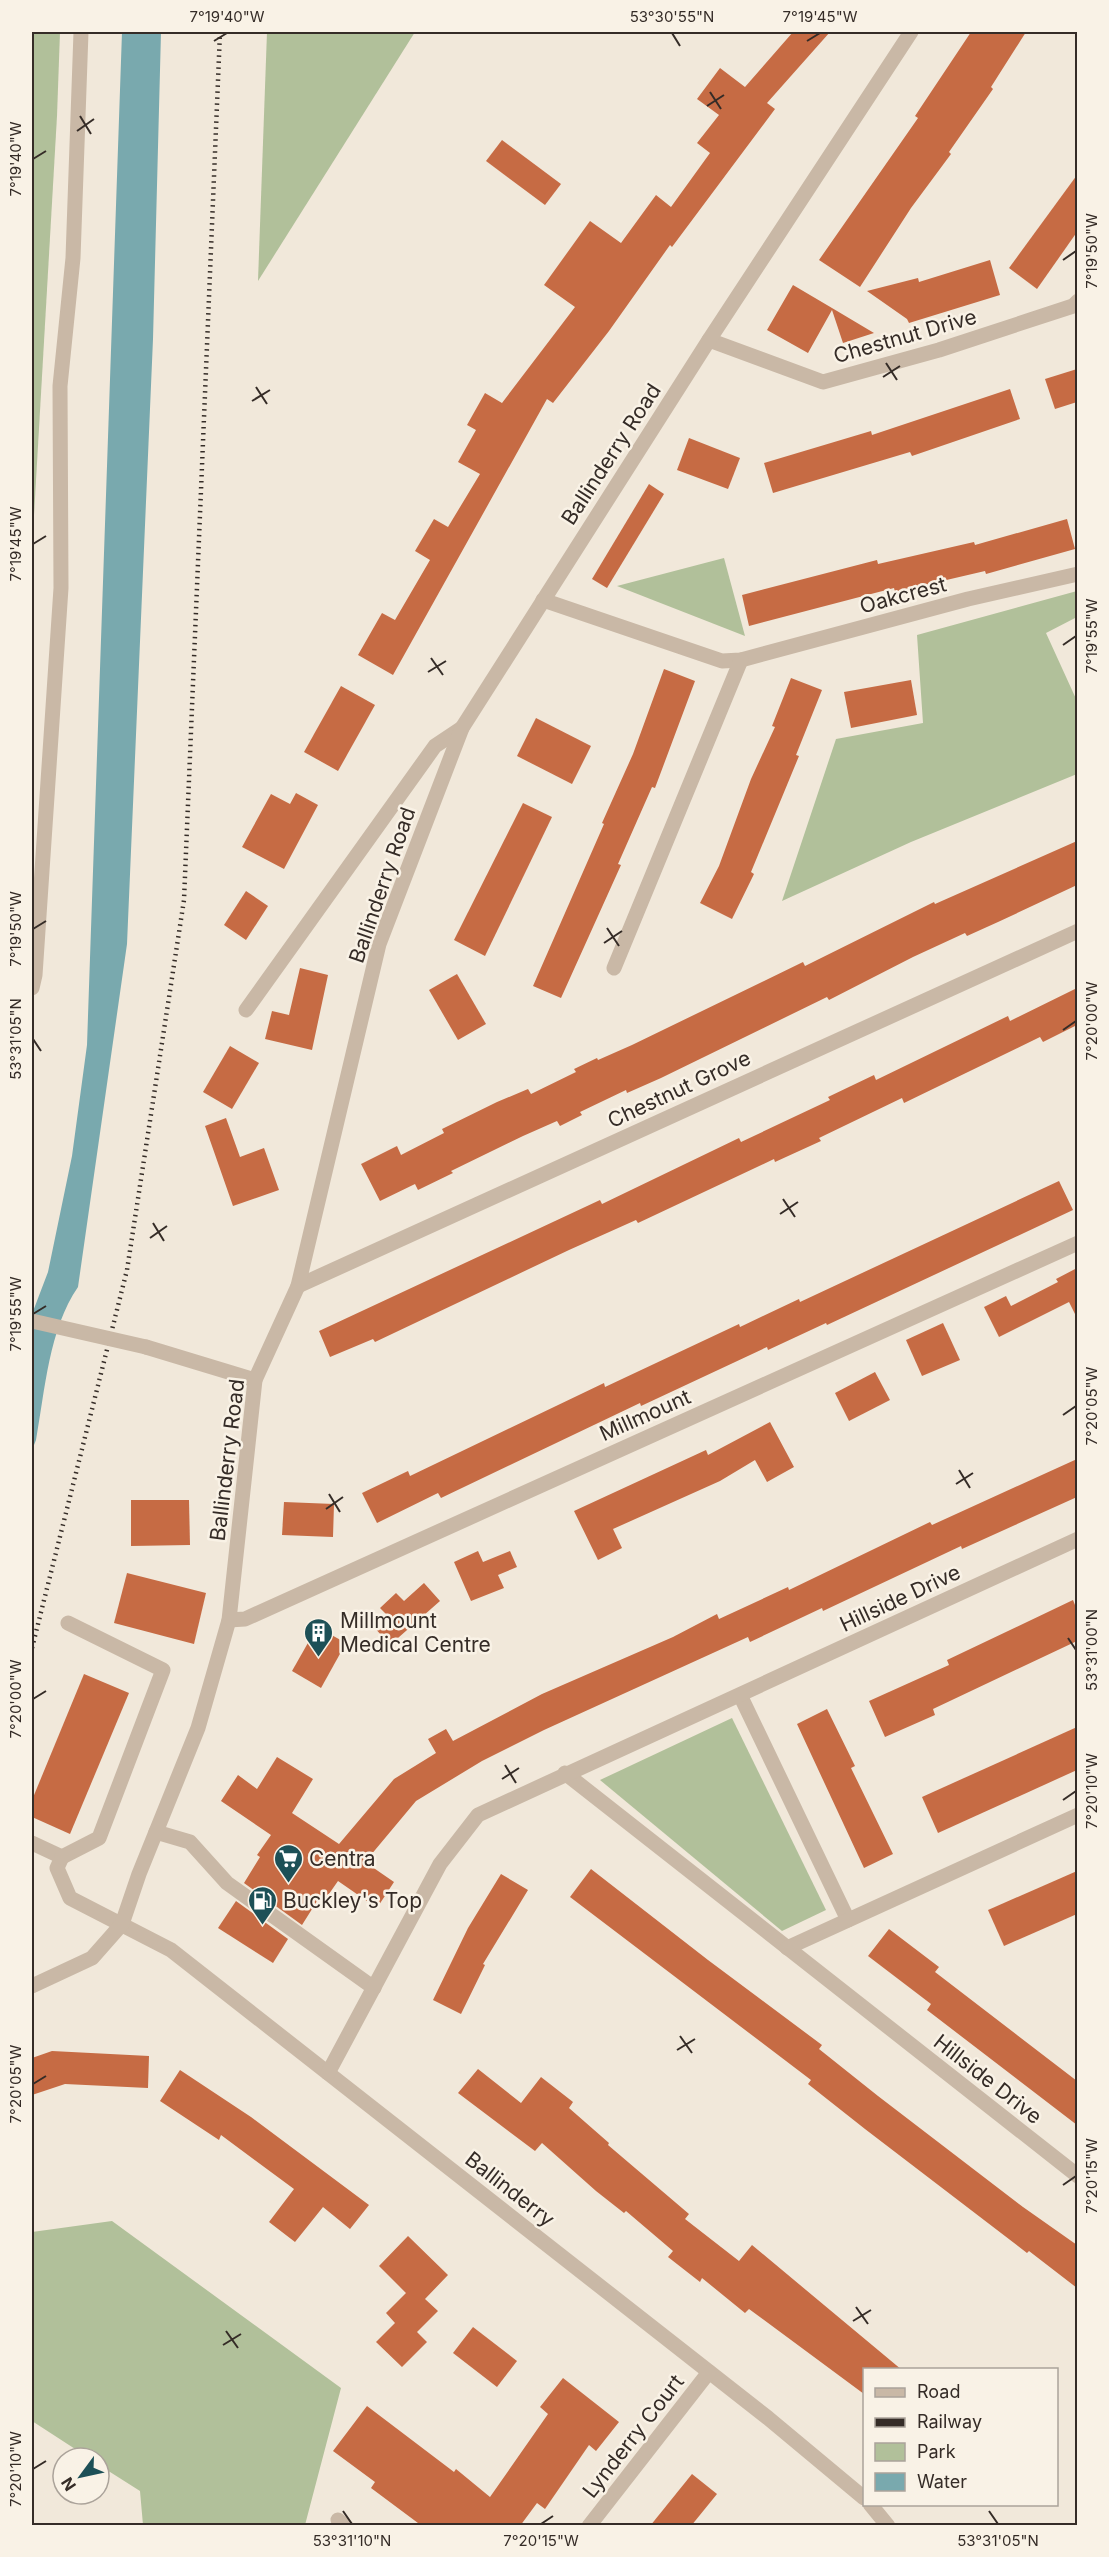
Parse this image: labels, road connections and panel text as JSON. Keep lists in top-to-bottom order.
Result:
{
  "streets": {
    "street": [
      "Chestnut Drive",
      "Ballinderry Road",
      "Oakcrest",
      "Chestnut Grove",
      "Millmount",
      "Hillside Drive",
      "Ballinderry",
      "Lynderry Court"
    ]
  },
  "crossings": [
    ["Chestnut Drive", "Ballinderry Road"],
    ["Ballinderry Road", "Oakcrest"],
    ["Ballinderry Road", "Chestnut Grove"],
    ["Ballinderry Road", "Millmount"],
    ["Ballinderry Road", "Ballinderry"],
    ["Hillside Drive", "Ballinderry"],
    ["Ballinderry", "Lynderry Court"]
  ],
  "places": {
    "building": ["Millmount Medical Centre"],
    "supermarket": ["Centra"],
    "fuel station": ["Buckley's Top"]
  },
  "legend": [
    "Road",
    "Railway",
    "Park",
    "Water"
  ],
  "north": "bottom left",
  "coordinates": [
    "7°19'40\"W",
    "53°30'55\"N",
    "7°19'45\"W",
    "7°19'50\"W",
    "7°19'55\"W",
    "7°20'00\"W",
    "53°31'05\"N",
    "7°20'05\"W",
    "53°31'00\"N",
    "7°20'10\"W",
    "7°20'15\"W",
    "53°31'10\"N"
  ]
}
